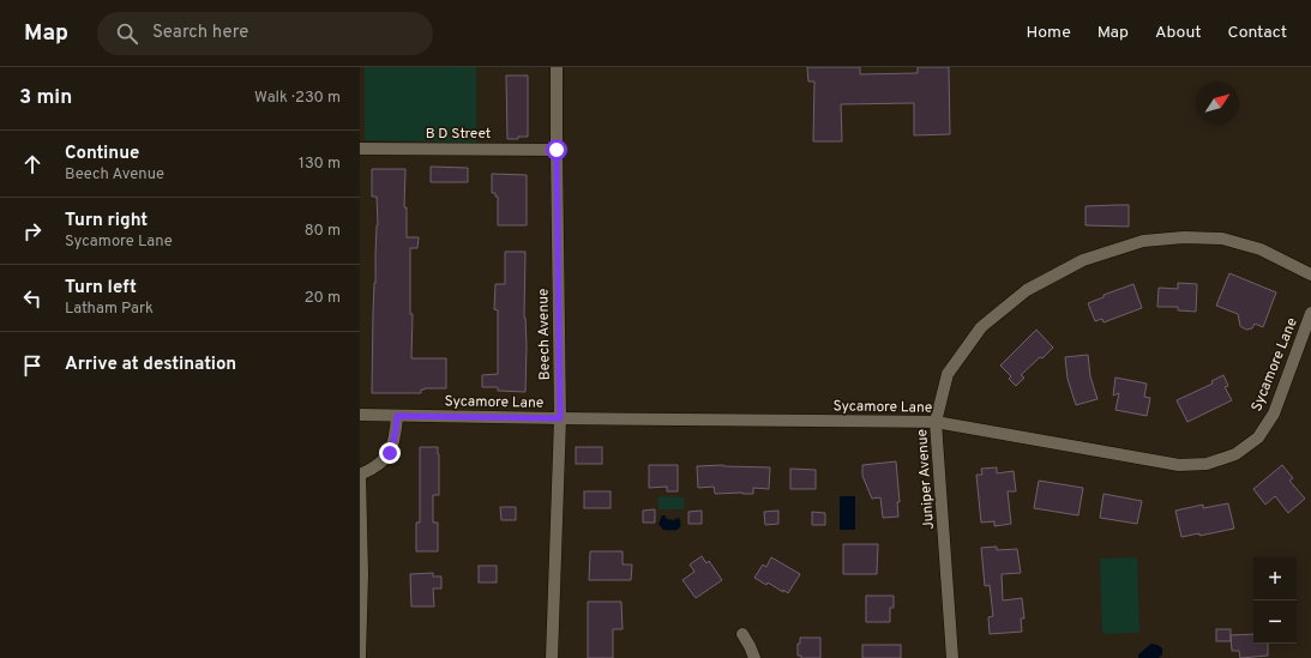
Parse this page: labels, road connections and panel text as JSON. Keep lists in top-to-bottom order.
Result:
{
  "streets": {
    "street": [
      "B D Street",
      "Beech Avenue",
      "Sycamore Lane",
      "Juniper Avenue"
    ]
  },
  "crossings": [
    ["B D Street", "Beech Avenue"],
    ["Beech Avenue", "Sycamore Lane"],
    ["Sycamore Lane", "Juniper Avenue"]
  ],
  "north": "top right",
  "page": {
    "header": "Map",
    "search": "Search here",
    "nav": [
      "Home",
      "Map",
      "About",
      "Contact"
    ],
    "heading": ["3 min", "Walk · 230 m"],
    "list": [
      ["Continue", "Beech Avenue", "130 m"],
      ["Turn right", "Sycamore Lane", "80 m"],
      ["Turn left", "Latham Park", "20 m"],
      "Arrive at destination"
    ],
    "map_buttons": ["+", "−"]
  }
}
